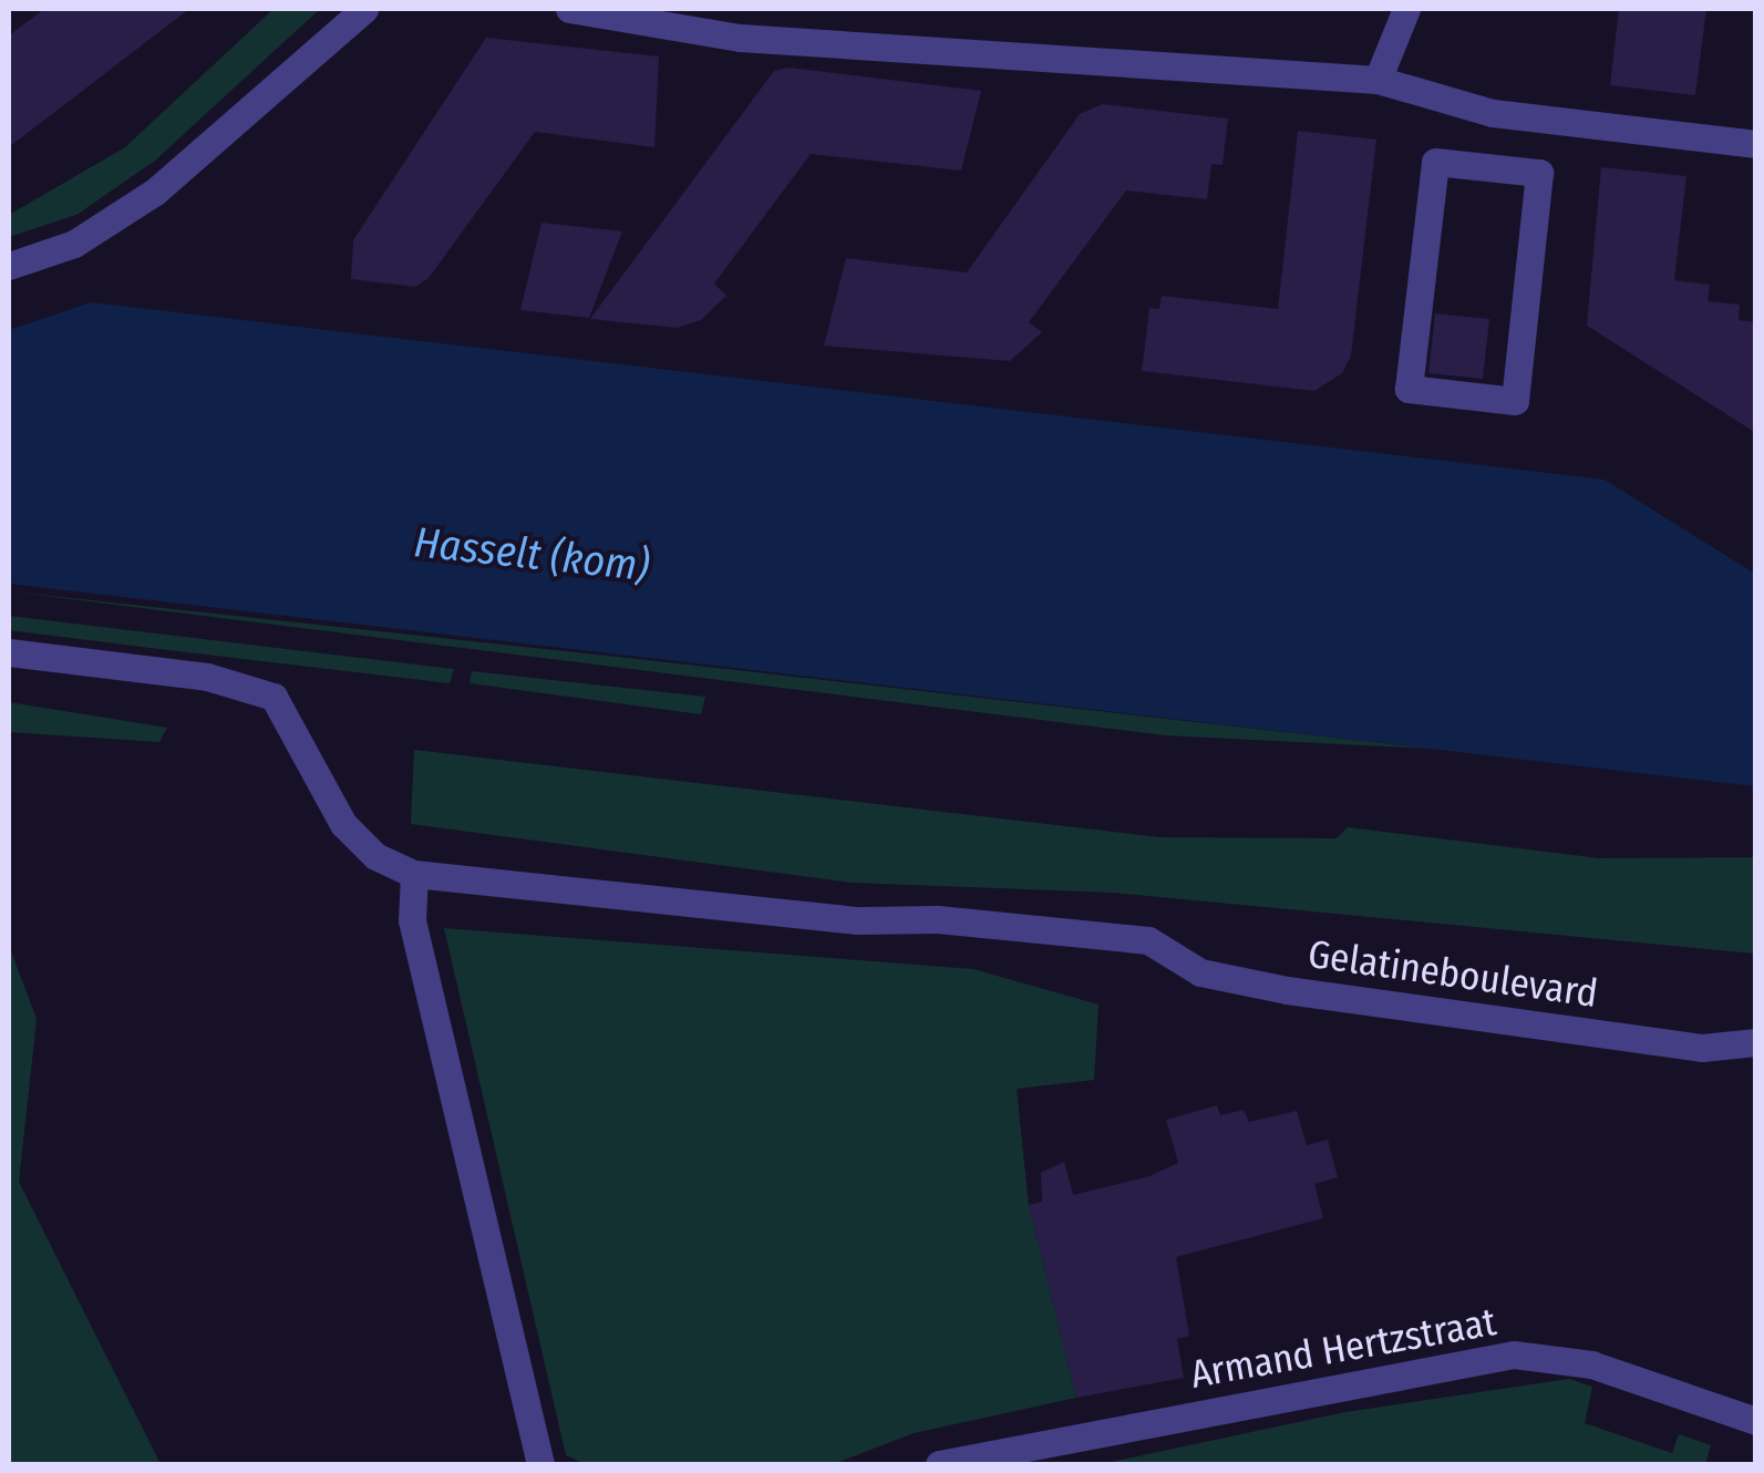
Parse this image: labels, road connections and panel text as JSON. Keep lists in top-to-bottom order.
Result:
{
  "streets": {
    "street": ["Gelatineboulevard", "Armand Hertzstraat"]
  },
  "water": ["Hasselt (kom)"]
}
